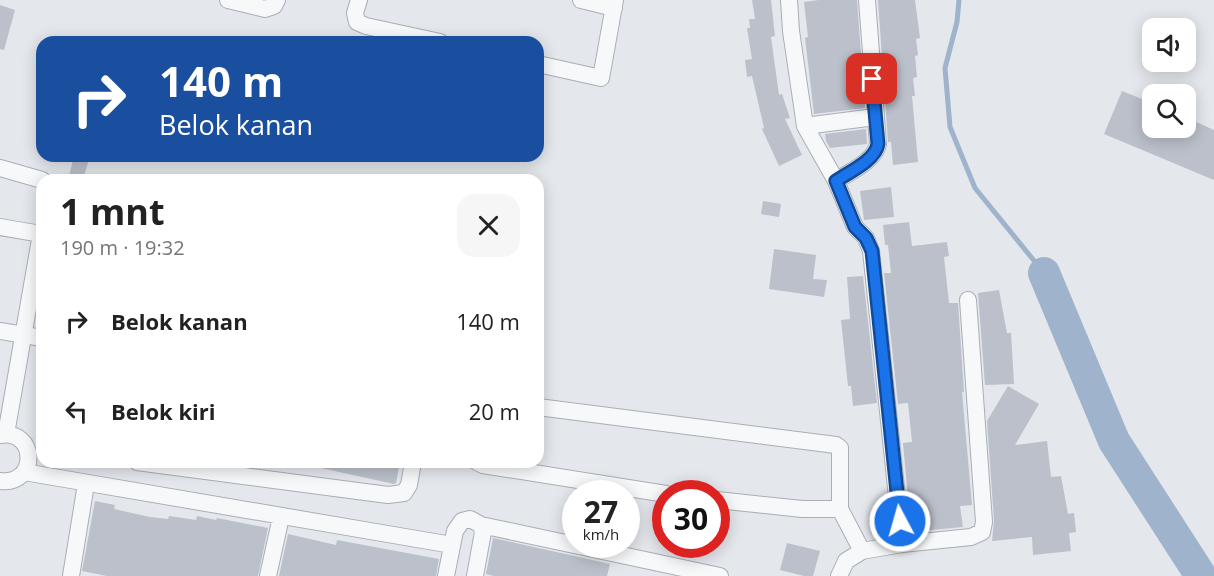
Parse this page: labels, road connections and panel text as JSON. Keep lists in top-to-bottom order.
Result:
{
  "page": {
    "turn": ["140 m", "Belok kanan"],
    "heading": ["1 mnt", "190 m · 19:32"],
    "list": [
      {
        "name": "Belok kanan",
        "value": "140 m"
      },
      {
        "name": "Belok kiri",
        "value": "20 m"
      }
    ],
    "speed": "27 km/h",
    "limit": "30"
  }
}
